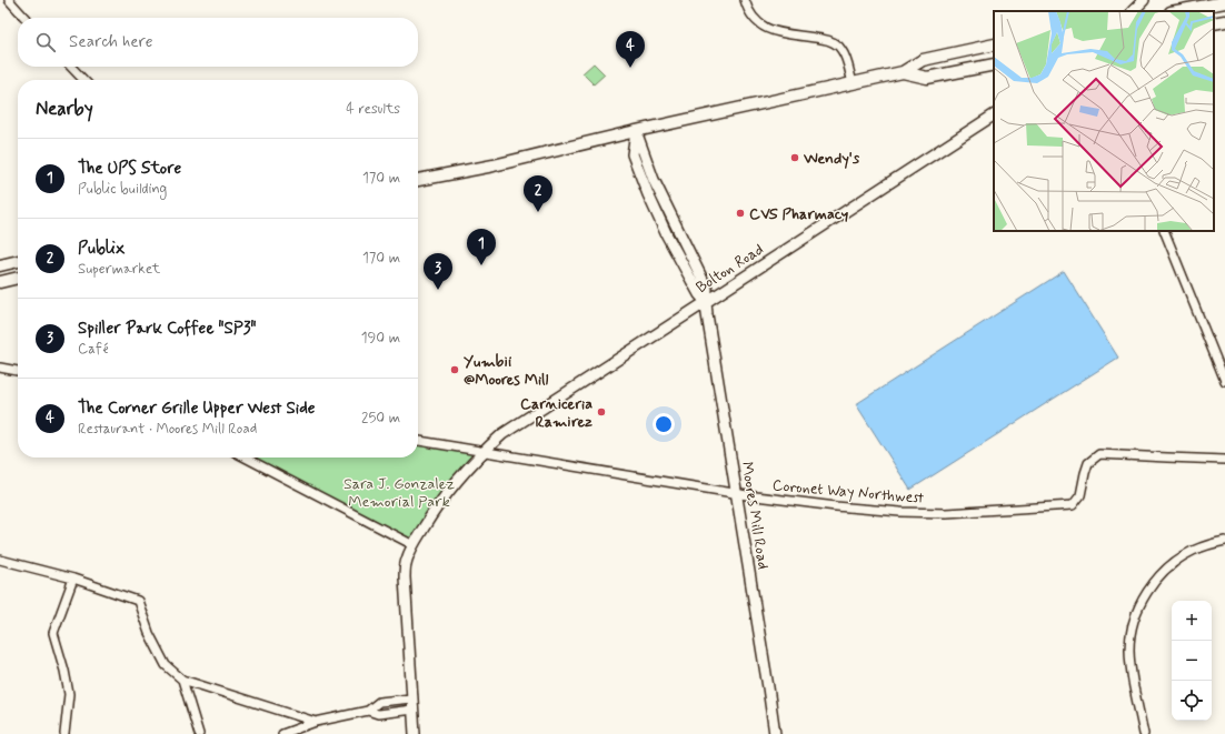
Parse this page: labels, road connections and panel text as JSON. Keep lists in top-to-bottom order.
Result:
{
  "streets": {
    "street": ["Bolton Road", "Coronet Way Northwest", "Moores Mill Road"]
  },
  "crossings": [
    ["Bolton Road", "Coronet Way Northwest"],
    ["Bolton Road", "Moores Mill Road"],
    ["Coronet Way Northwest", "Moores Mill Road"]
  ],
  "parks": ["Sara J. Gonzalez Memorial Park"],
  "places": [
    "Wendy's",
    "CVS Pharmacy",
    "Yumbii @Moores Mill",
    "Carniceria Ramirez"
  ],
  "page": {
    "search": "Search here",
    "pins": [
      "4",
      "2",
      "1",
      "3"
    ],
    "heading": ["Nearby", "4 results"],
    "list": [
      {
        "mark": "1",
        "name": "The UPS Store",
        "note": "Public building",
        "value": "170 m"
      },
      {
        "mark": "2",
        "name": "Publix",
        "note": "Supermarket",
        "value": "170 m"
      },
      {
        "mark": "3",
        "name": "Spiller Park Coffee \"SP3\"",
        "note": "Café",
        "value": "190 m"
      },
      {
        "mark": "4",
        "name": "The Corner Grille Upper West Side",
        "note": "Restaurant · Moores Mill Road",
        "value": "250 m"
      }
    ],
    "map_buttons": ["+", "−"]
  }
}
